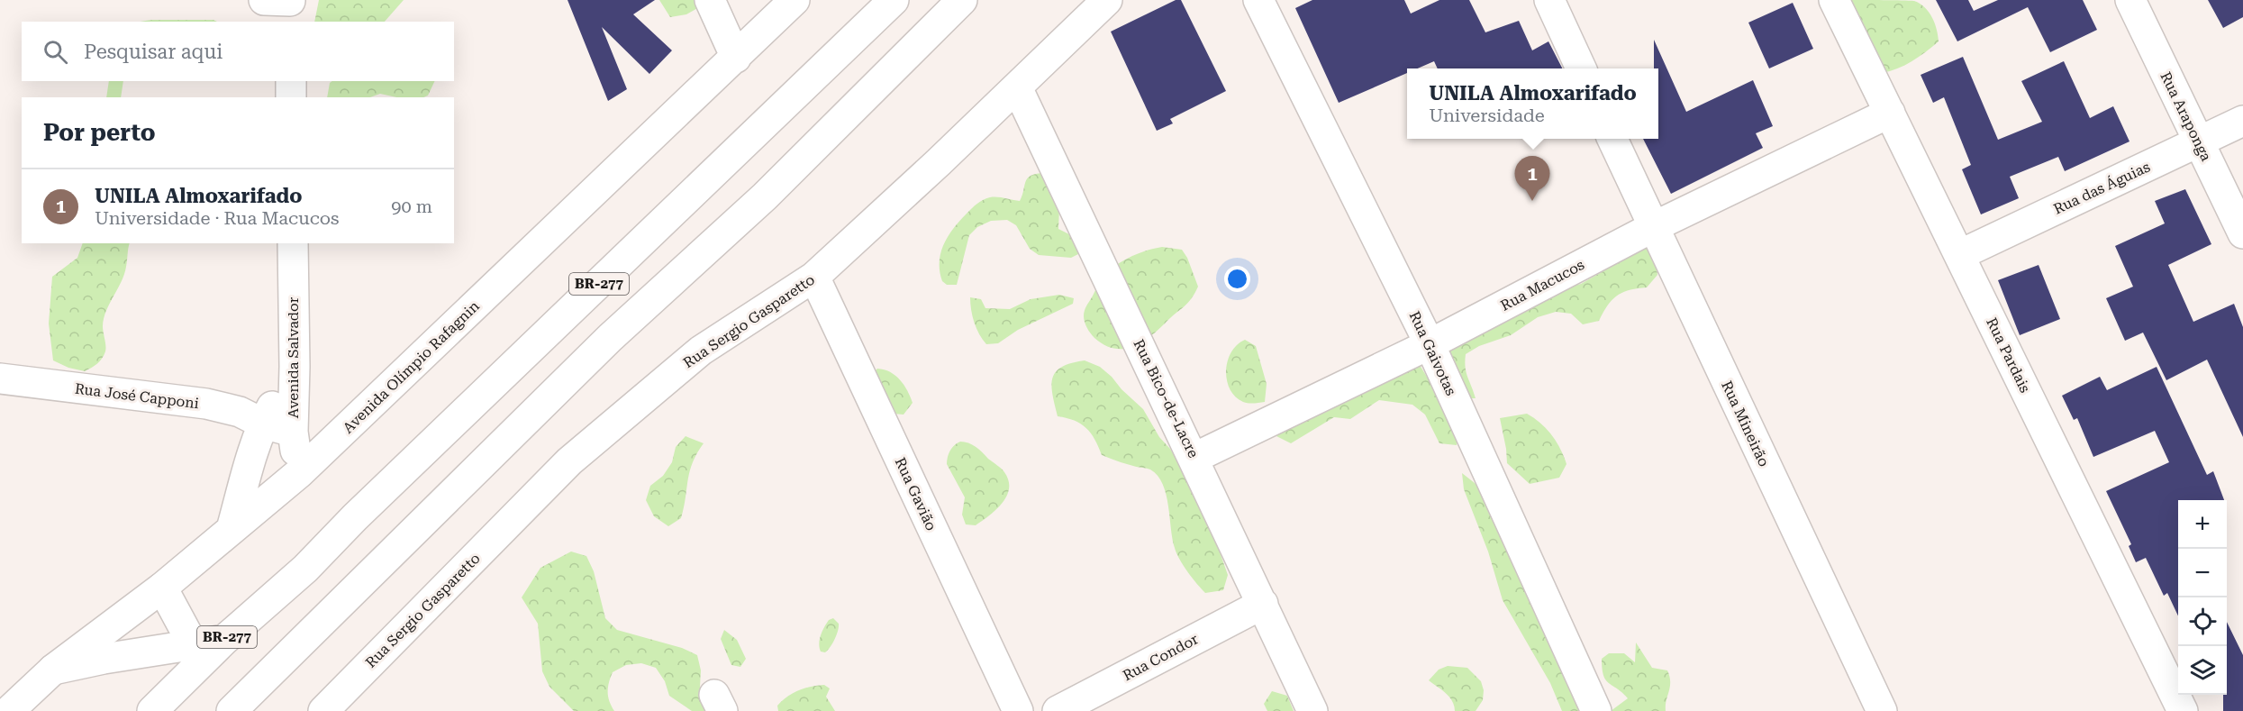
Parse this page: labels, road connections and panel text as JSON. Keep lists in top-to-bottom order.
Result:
{
  "streets": {
    "main road": [
      "Rua Araponga",
      "Rua das Águias",
      "BR-277",
      "Rua Macucos",
      "Rua Sergio Gasparetto",
      "Rua Gaivotas",
      "Rua Pardais",
      "Avenida Salvador",
      "Avenida Olímpio Rafagnin",
      "Rua José Capponi",
      "Rua Bico-de-Lacre",
      "Rua Mineirão",
      "Rua Gavião",
      "Rua Condor"
    ]
  },
  "crossings": [
    ["Rua Araponga", "Rua das Águias"],
    ["Rua das Águias", "Rua Pardais"],
    ["Rua Macucos", "Rua Gaivotas"],
    ["Rua Macucos", "Rua Pardais"],
    ["Rua Macucos", "Rua Bico-de-Lacre"],
    ["Rua Macucos", "Rua Mineirão"],
    ["Rua Sergio Gasparetto", "Rua Bico-de-Lacre"],
    ["Rua Sergio Gasparetto", "Rua Gavião"],
    ["Avenida Salvador", "Avenida Olímpio Rafagnin"],
    ["Rua Bico-de-Lacre", "Rua Condor"]
  ],
  "page": {
    "search": "Pesquisar aqui",
    "popup": ["UNILA Almoxarifado", "Universidade"],
    "heading": "Por perto",
    "pins": "1",
    "list": [
      {
        "mark": "1",
        "name": "UNILA Almoxarifado",
        "note": "Universidade · Rua Macucos",
        "value": "90 m"
      }
    ],
    "map_buttons": ["+", "−"]
  }
}
